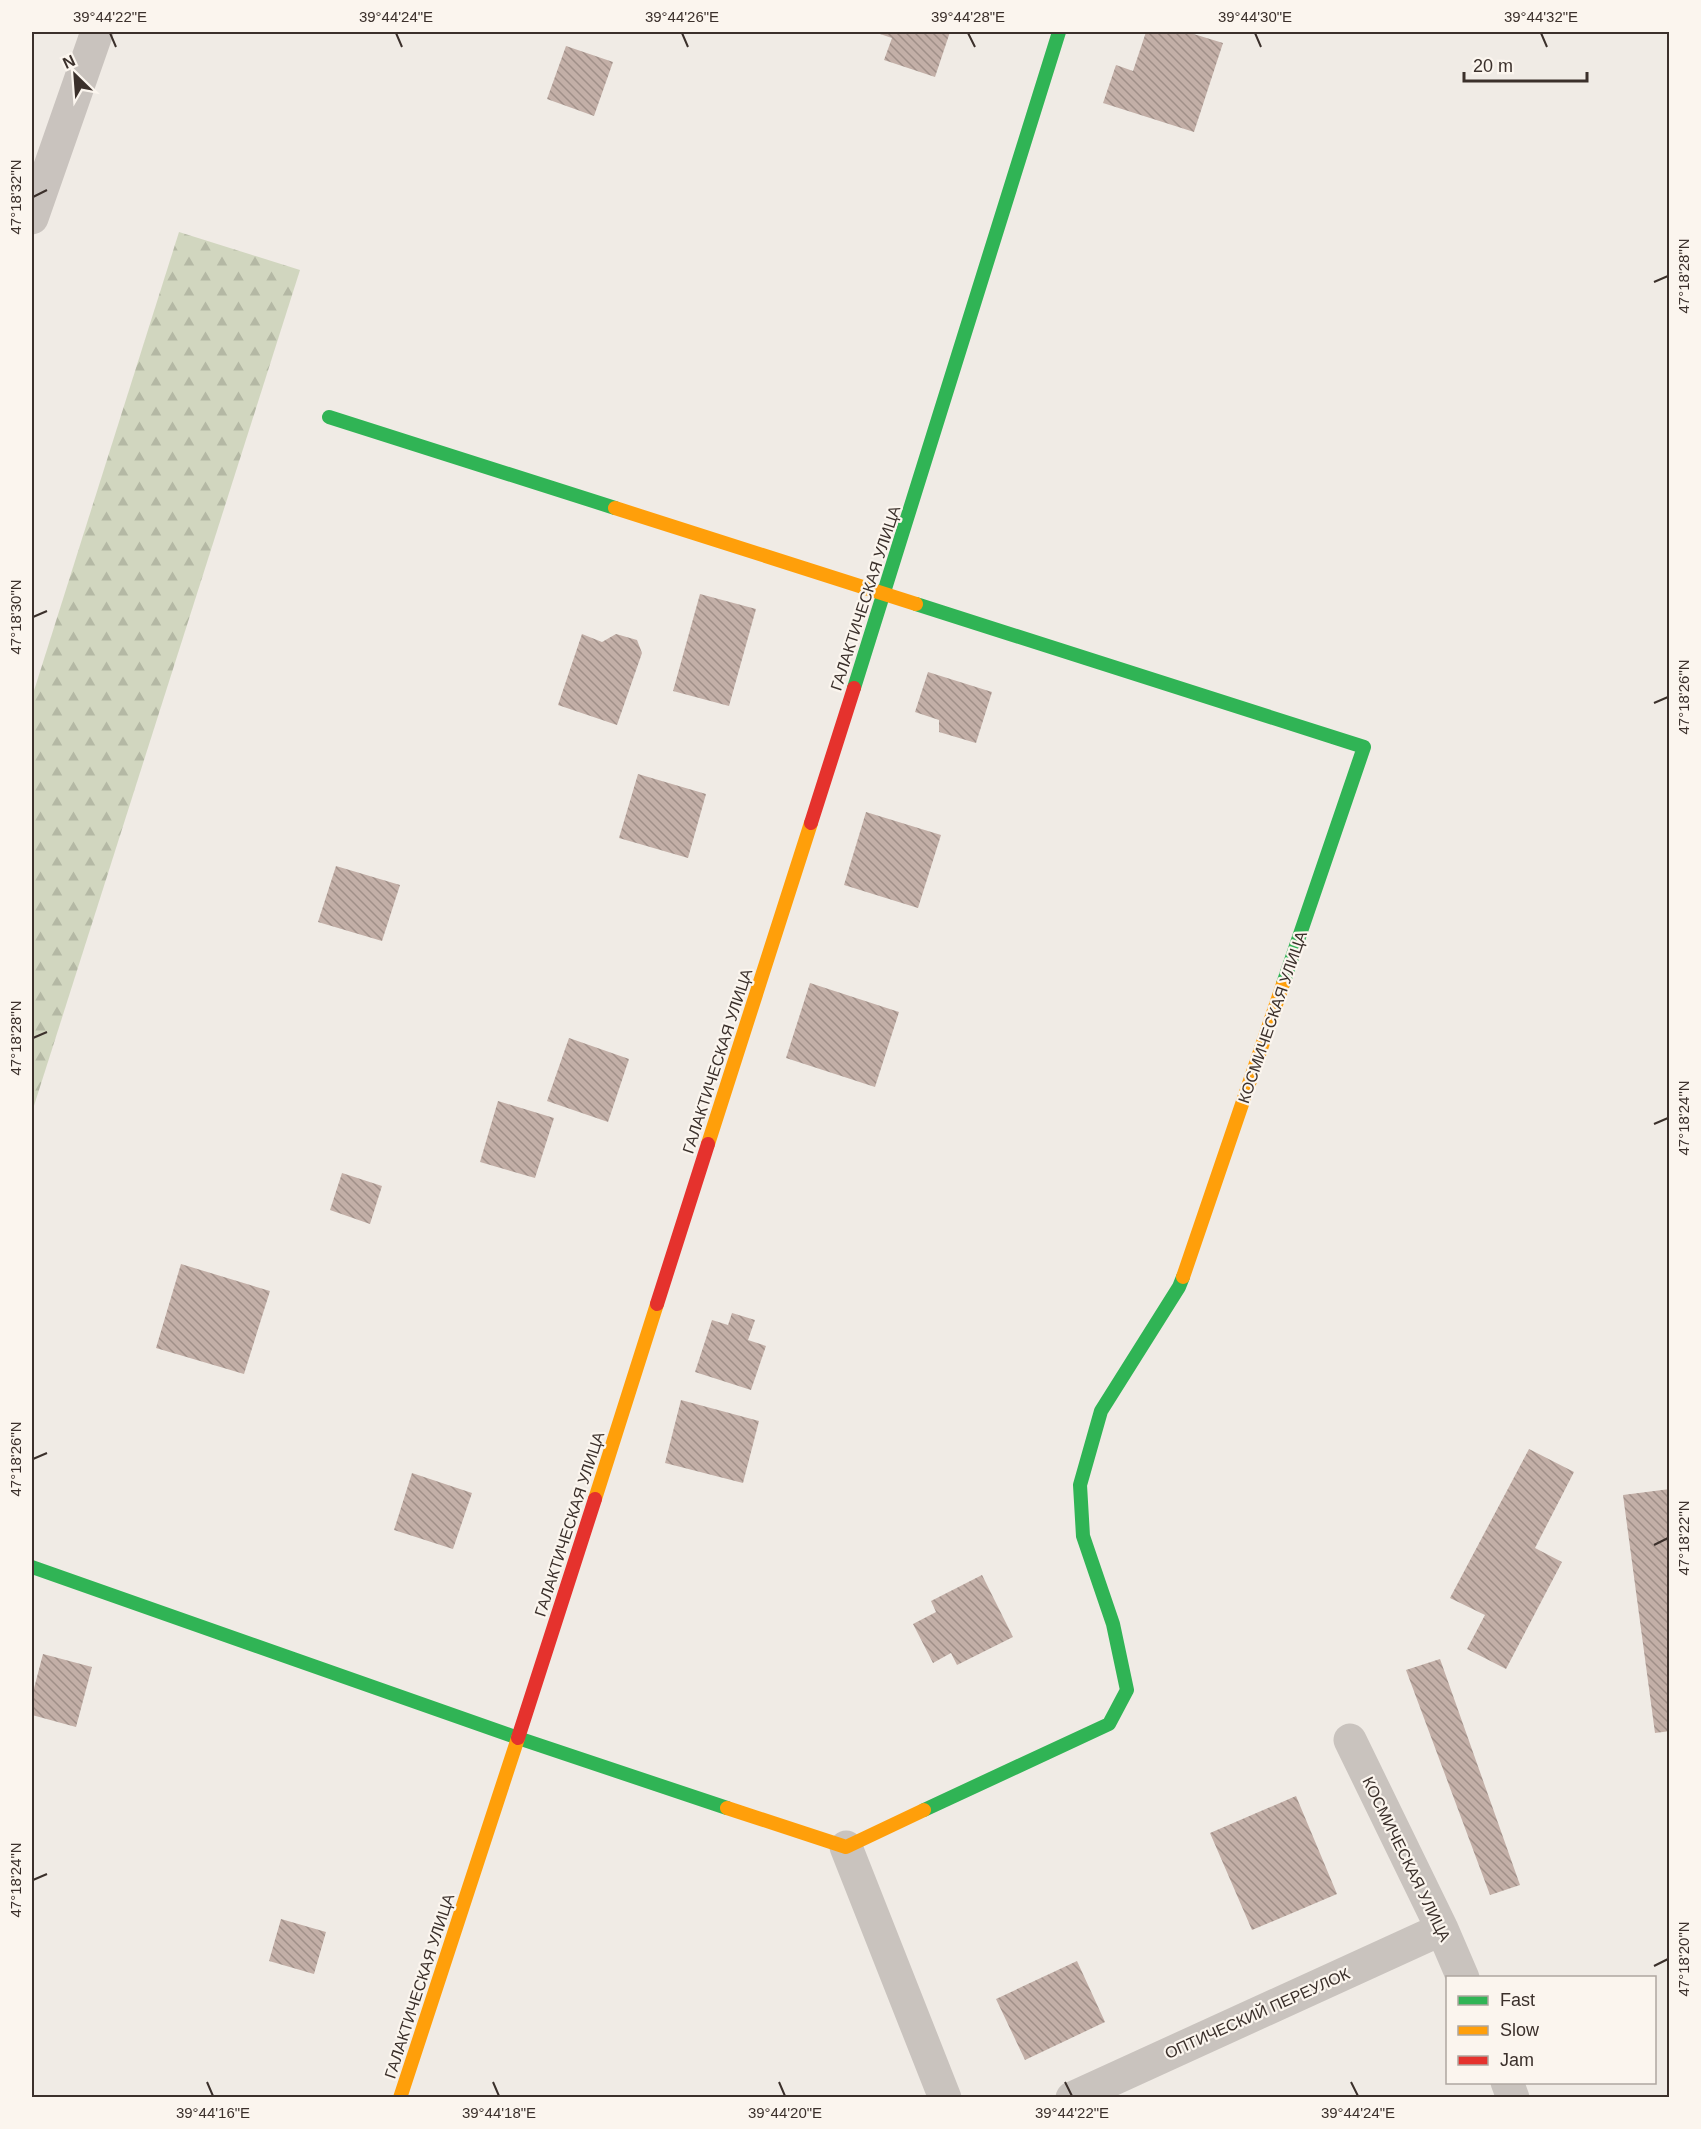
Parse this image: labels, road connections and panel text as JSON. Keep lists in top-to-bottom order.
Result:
{
  "streets": {
    "street": ["ГАЛАКТИЧЕСКАЯ УЛИЦА", "КОСМИЧЕСКАЯ УЛИЦА", "ОПТИЧЕСКИЙ ПЕРЕУЛОК"]
  },
  "crossings": [
    ["ГАЛАКТИЧЕСКАЯ УЛИЦА", "КОСМИЧЕСКАЯ УЛИЦА"],
    ["КОСМИЧЕСКАЯ УЛИЦА", "ОПТИЧЕСКИЙ ПЕРЕУЛОК"]
  ],
  "legend": ["Fast", "Slow", "Jam"],
  "scale_bar": "20 m",
  "north": "top left",
  "coordinates": [
    "39°44'22\"E",
    "39°44'24\"E",
    "39°44'26\"E",
    "39°44'28\"E",
    "39°44'30\"E",
    "39°44'32\"E",
    "47°18'32\"N",
    "47°18'28\"N",
    "47°18'30\"N",
    "47°18'26\"N",
    "47°18'24\"N",
    "47°18'22\"N",
    "47°18'20\"N",
    "39°44'16\"E",
    "39°44'18\"E",
    "39°44'20\"E"
  ]
}
